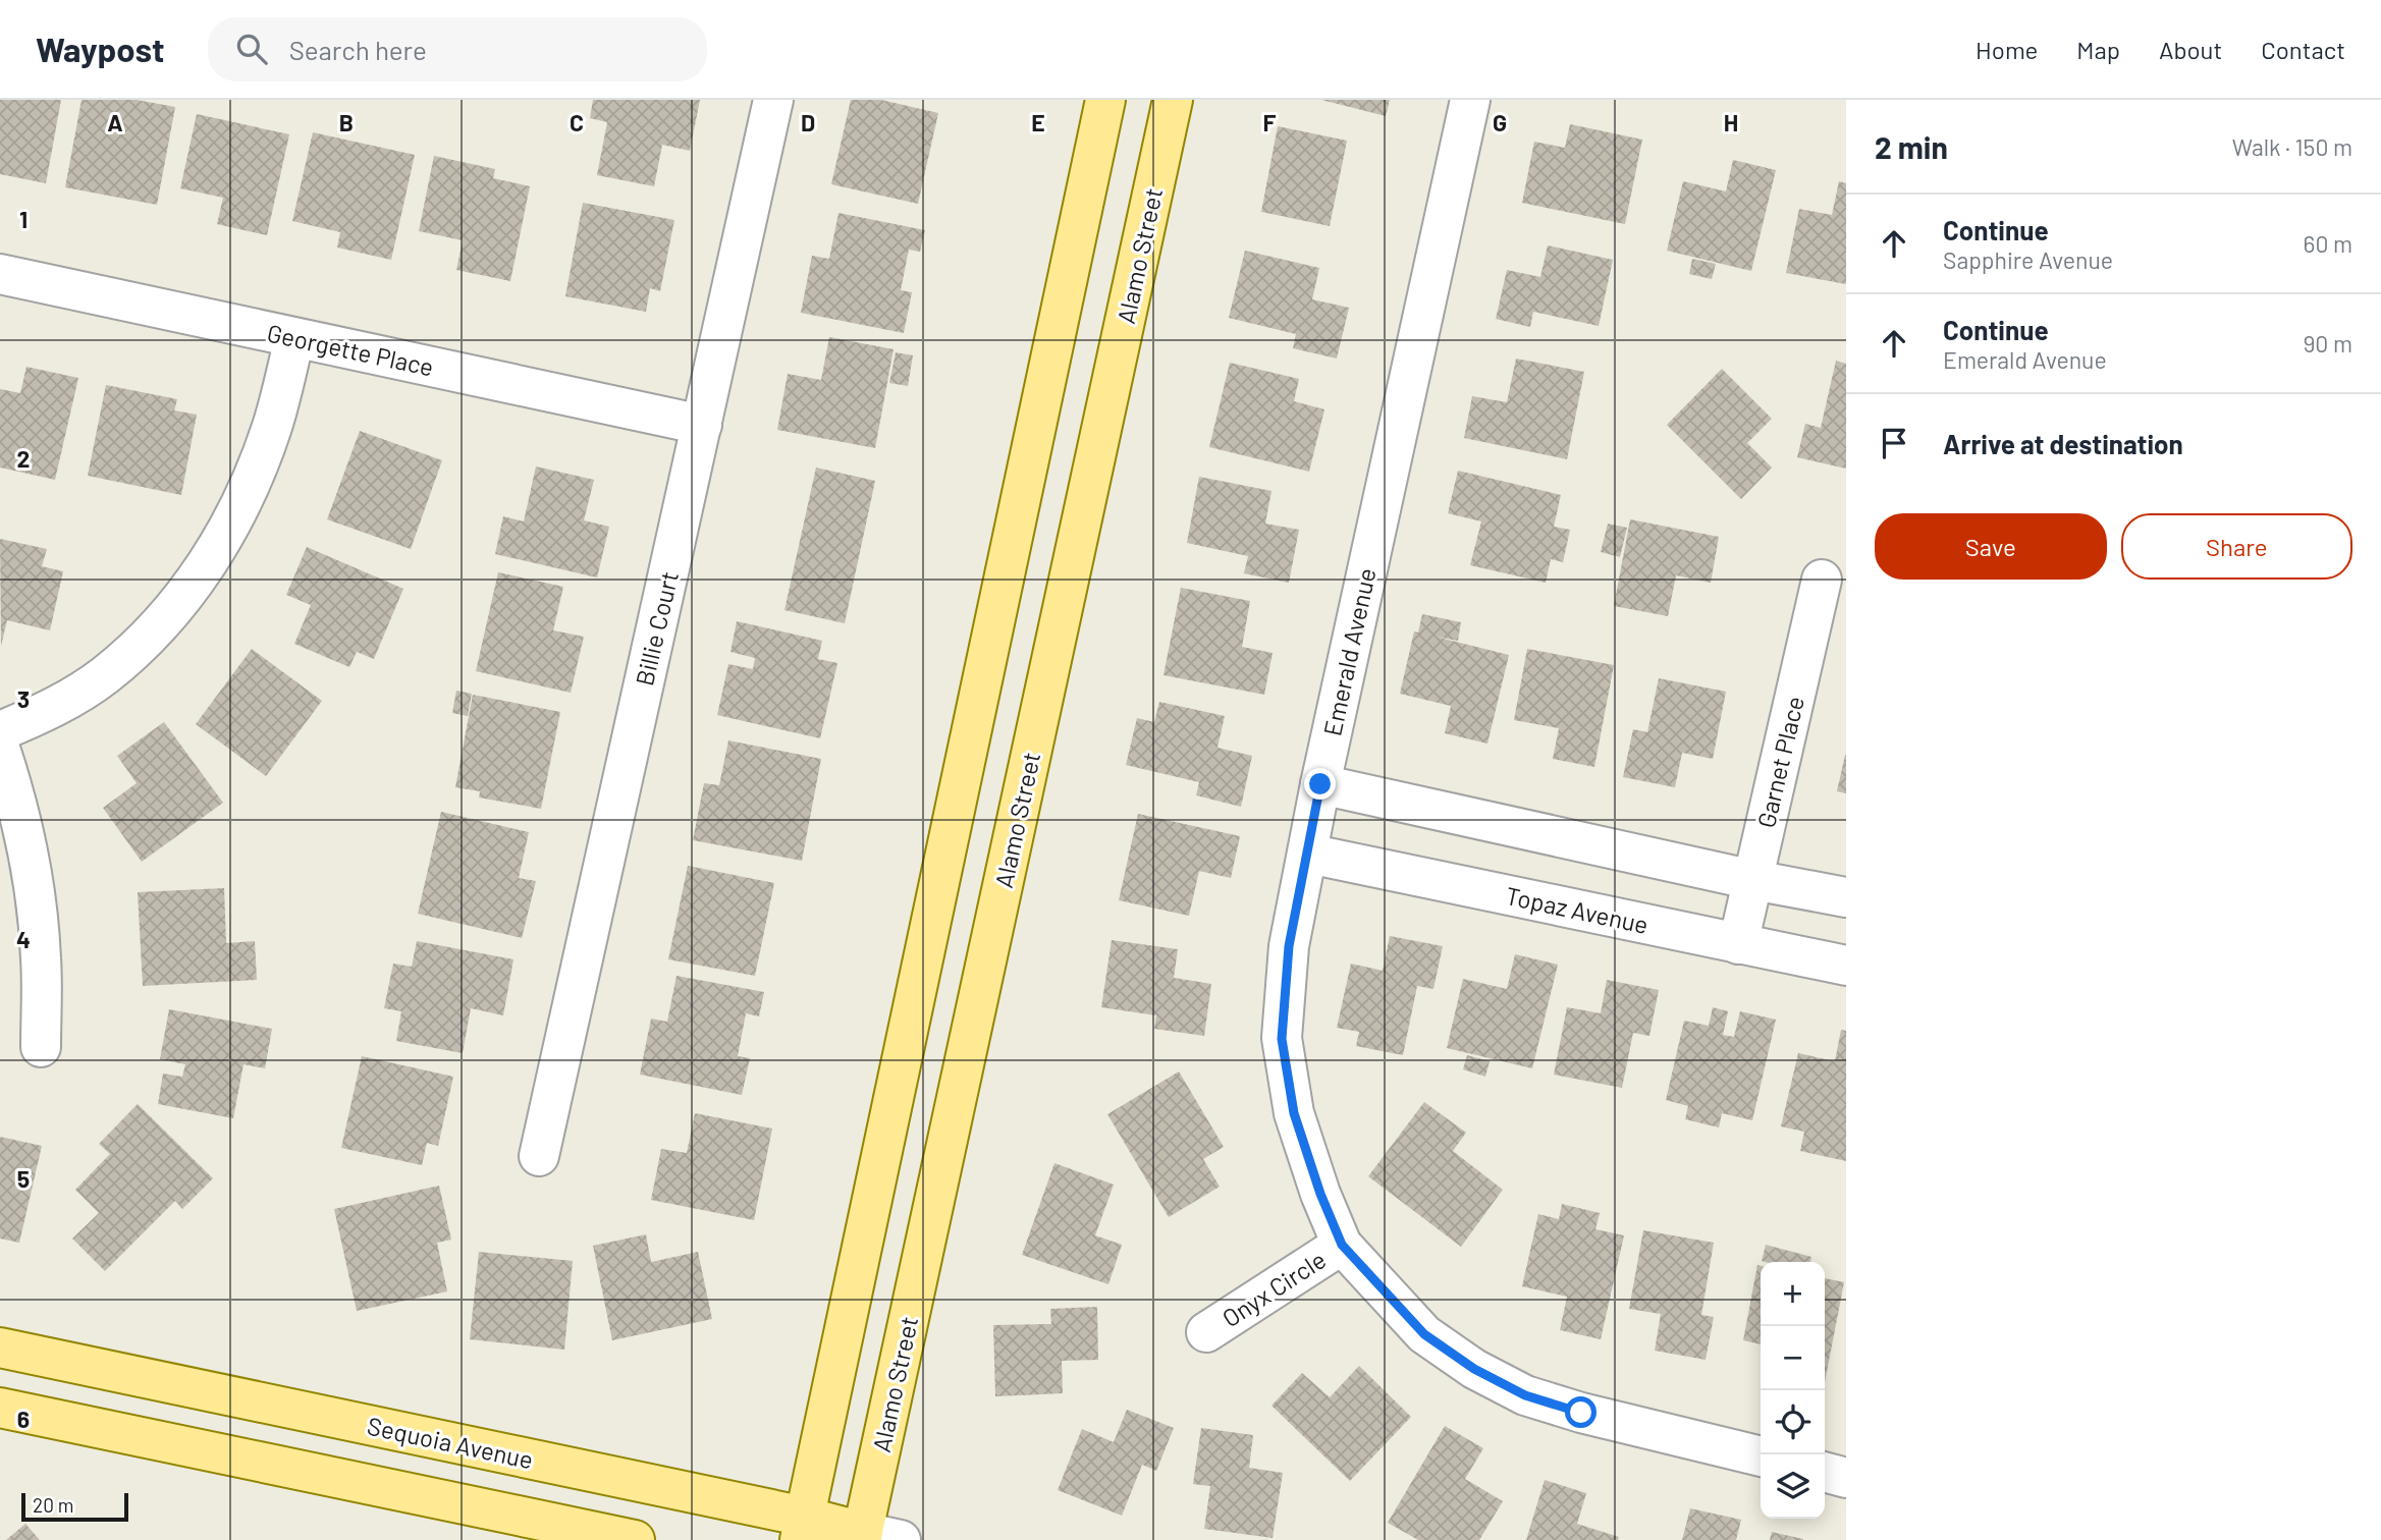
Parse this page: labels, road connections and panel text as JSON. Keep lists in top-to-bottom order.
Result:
{
  "streets": {
    "main road": ["Alamo Street", "Sequoia Avenue"],
    "street": [
      "Georgette Place",
      "Billie Court",
      "Emerald Avenue",
      "Garnet Place",
      "Topaz Avenue",
      "Onyx Circle"
    ]
  },
  "crossings": [
    ["Alamo Street", "Sequoia Avenue"],
    ["Georgette Place", "Billie Court"],
    ["Emerald Avenue", "Topaz Avenue"],
    ["Emerald Avenue", "Onyx Circle"],
    ["Garnet Place", "Topaz Avenue"]
  ],
  "scale_bar": "20 m",
  "page": {
    "header": "Waypost",
    "search": "Search here",
    "nav": [
      "Home",
      "Map",
      "About",
      "Contact"
    ],
    "heading": ["2 min", "Walk · 150 m"],
    "list": [
      ["Continue", "Sapphire Avenue", "60 m"],
      ["Continue", "Emerald Avenue", "90 m"],
      "Arrive at destination"
    ],
    "buttons": ["Save", "Share"],
    "map_buttons": ["+", "−"],
    "scale": "20 m"
  },
  "grid": {
    "columns": [
      "A",
      "B",
      "C",
      "D",
      "E",
      "F",
      "G",
      "H"
    ],
    "rows": [
      "1",
      "2",
      "3",
      "4",
      "5",
      "6"
    ]
  }
}
